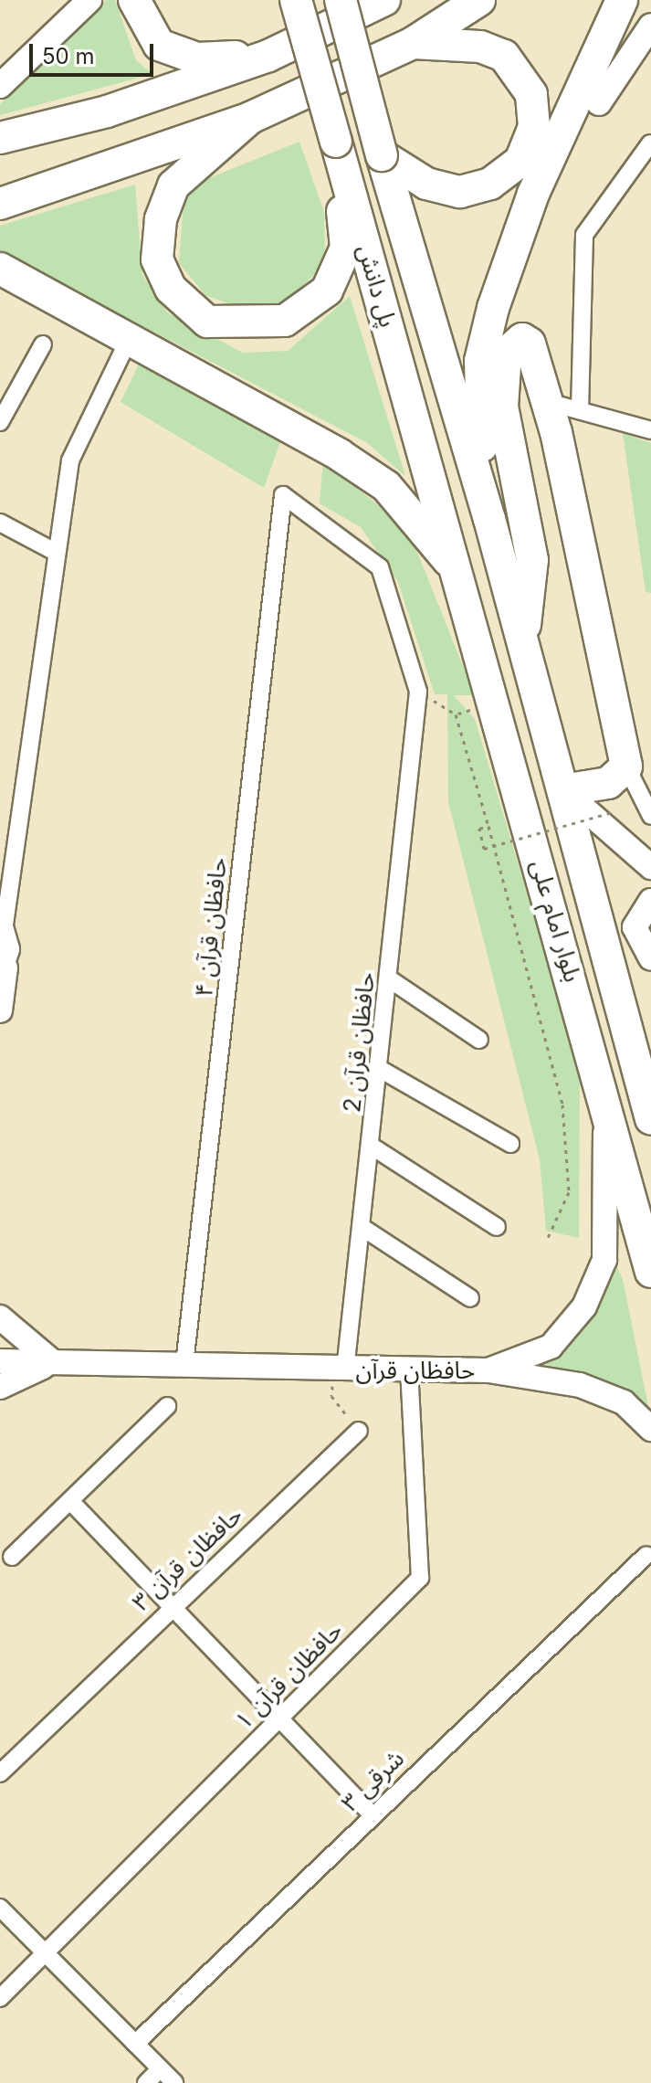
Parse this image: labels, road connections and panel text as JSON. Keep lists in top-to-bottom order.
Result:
{
  "streets": {
    "highway": ["پل دانش", "بلوار امام علی"],
    "street": [
      "حافظان قرآن ۴",
      "حافظان قرآن 2",
      "حافظان قرآن",
      "حافظان قرآن ۳",
      "حافظان قرآن ۱",
      "۳ شرقی"
    ]
  },
  "crossings": [
    ["پل دانش", "بلوار امام علی"],
    ["بلوار امام علی", "حافظان قرآن"],
    ["حافظان قرآن ۴", "حافظان قرآن 2"],
    ["حافظان قرآن ۴", "حافظان قرآن"],
    ["حافظان قرآن 2", "حافظان قرآن"],
    ["حافظان قرآن", "حافظان قرآن ۱"]
  ],
  "scale_bar": "50 m"
}
